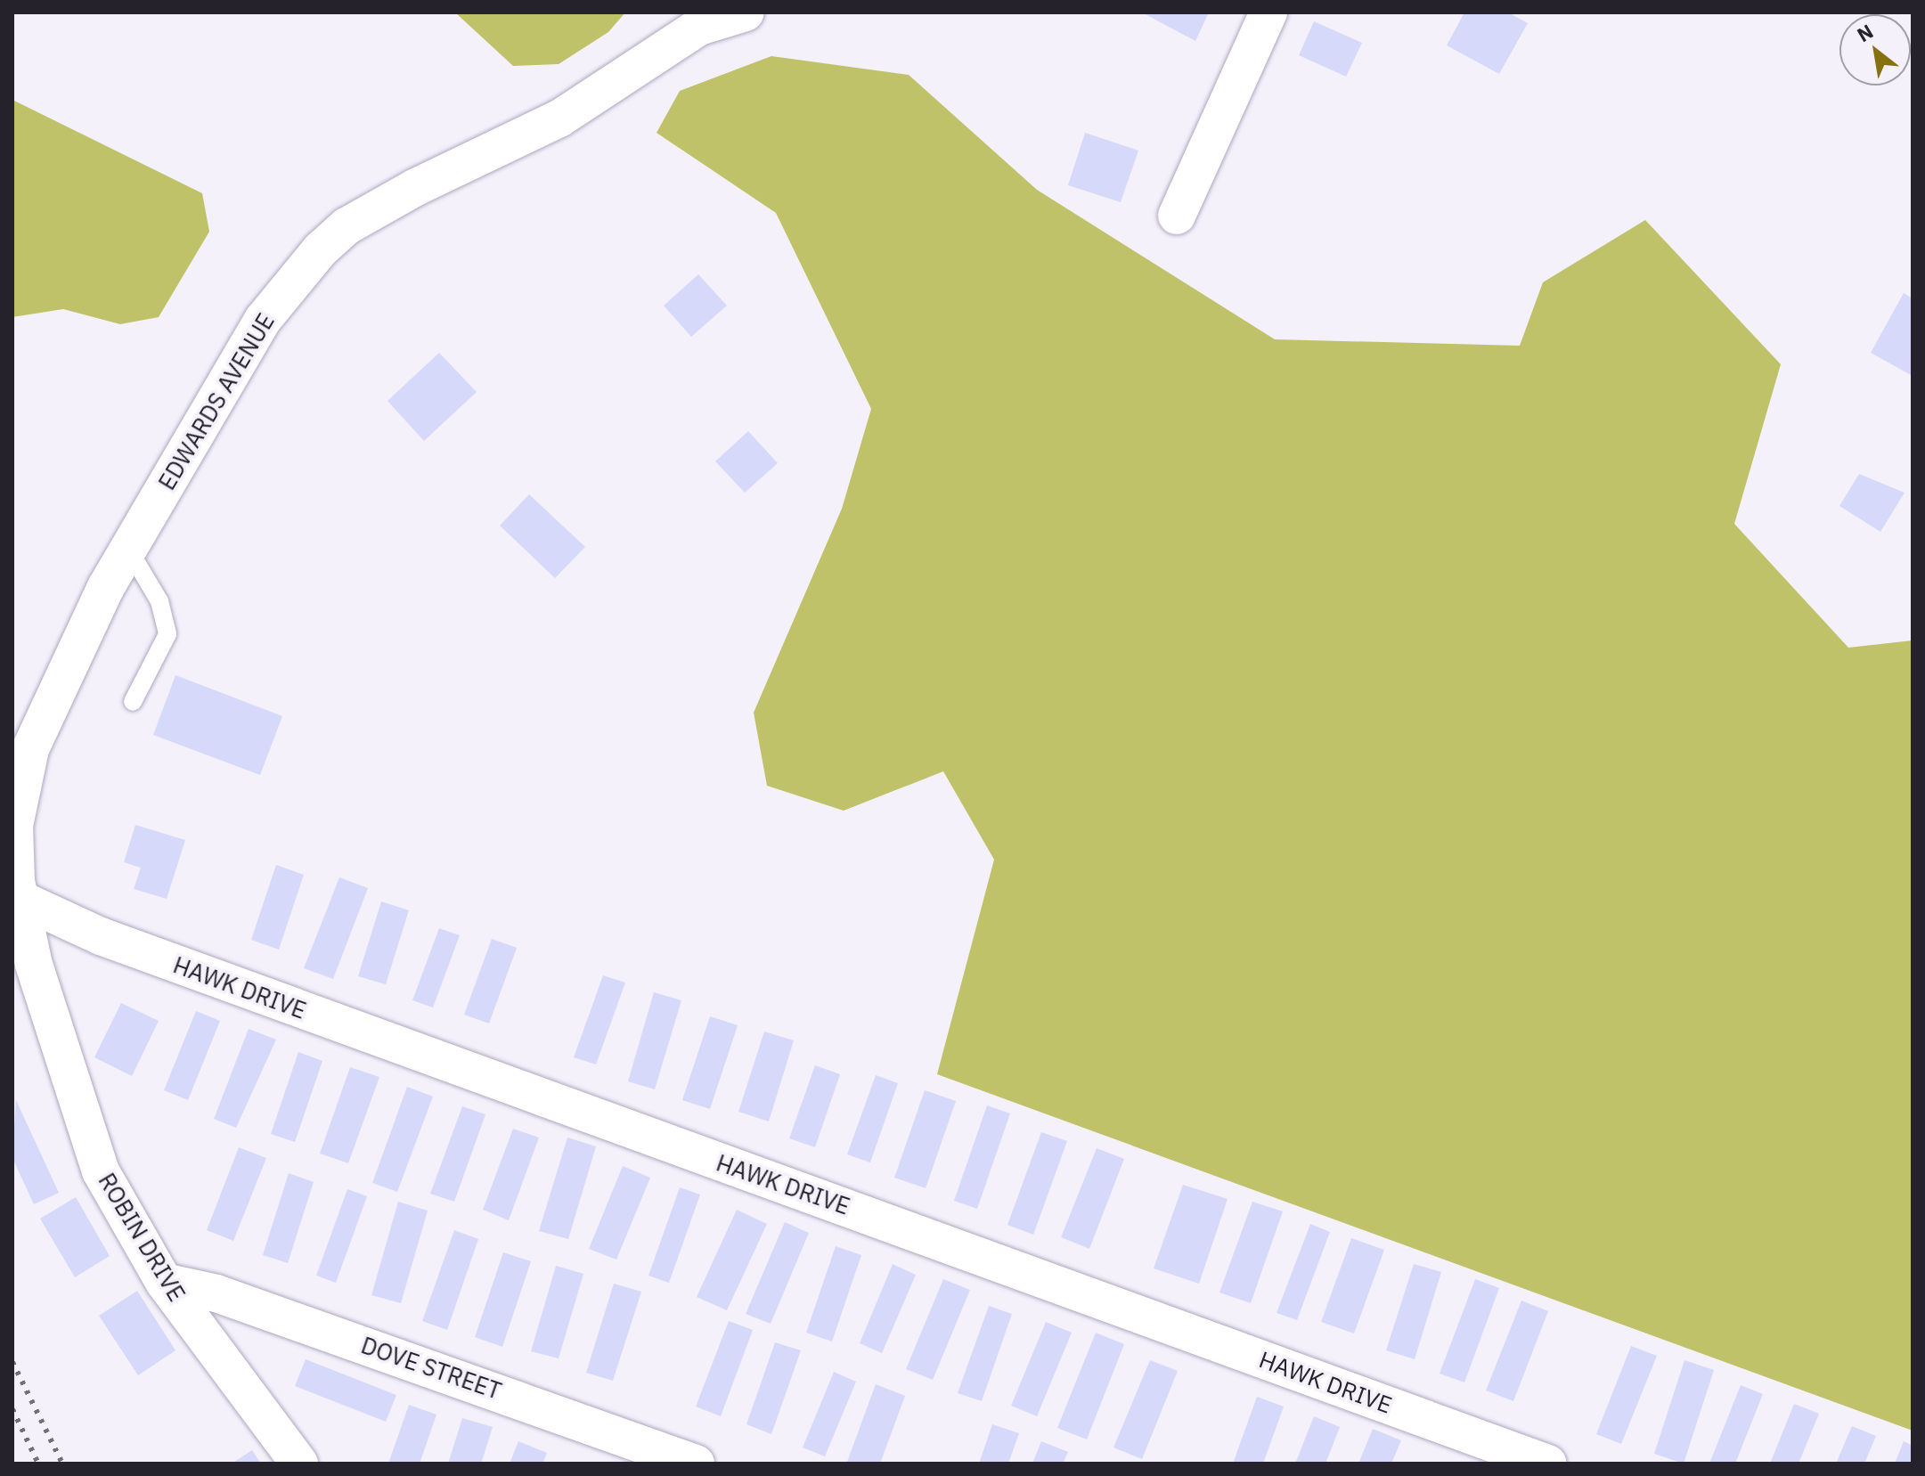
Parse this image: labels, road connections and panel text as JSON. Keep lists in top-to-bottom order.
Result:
{
  "streets": {
    "street": [
      "EDWARDS AVENUE",
      "HAWK DRIVE",
      "ROBIN DRIVE",
      "DOVE STREET"
    ]
  },
  "crossings": [
    ["EDWARDS AVENUE", "HAWK DRIVE"],
    ["EDWARDS AVENUE", "ROBIN DRIVE"],
    ["HAWK DRIVE", "ROBIN DRIVE"],
    ["ROBIN DRIVE", "DOVE STREET"]
  ],
  "north": "top left"
}
